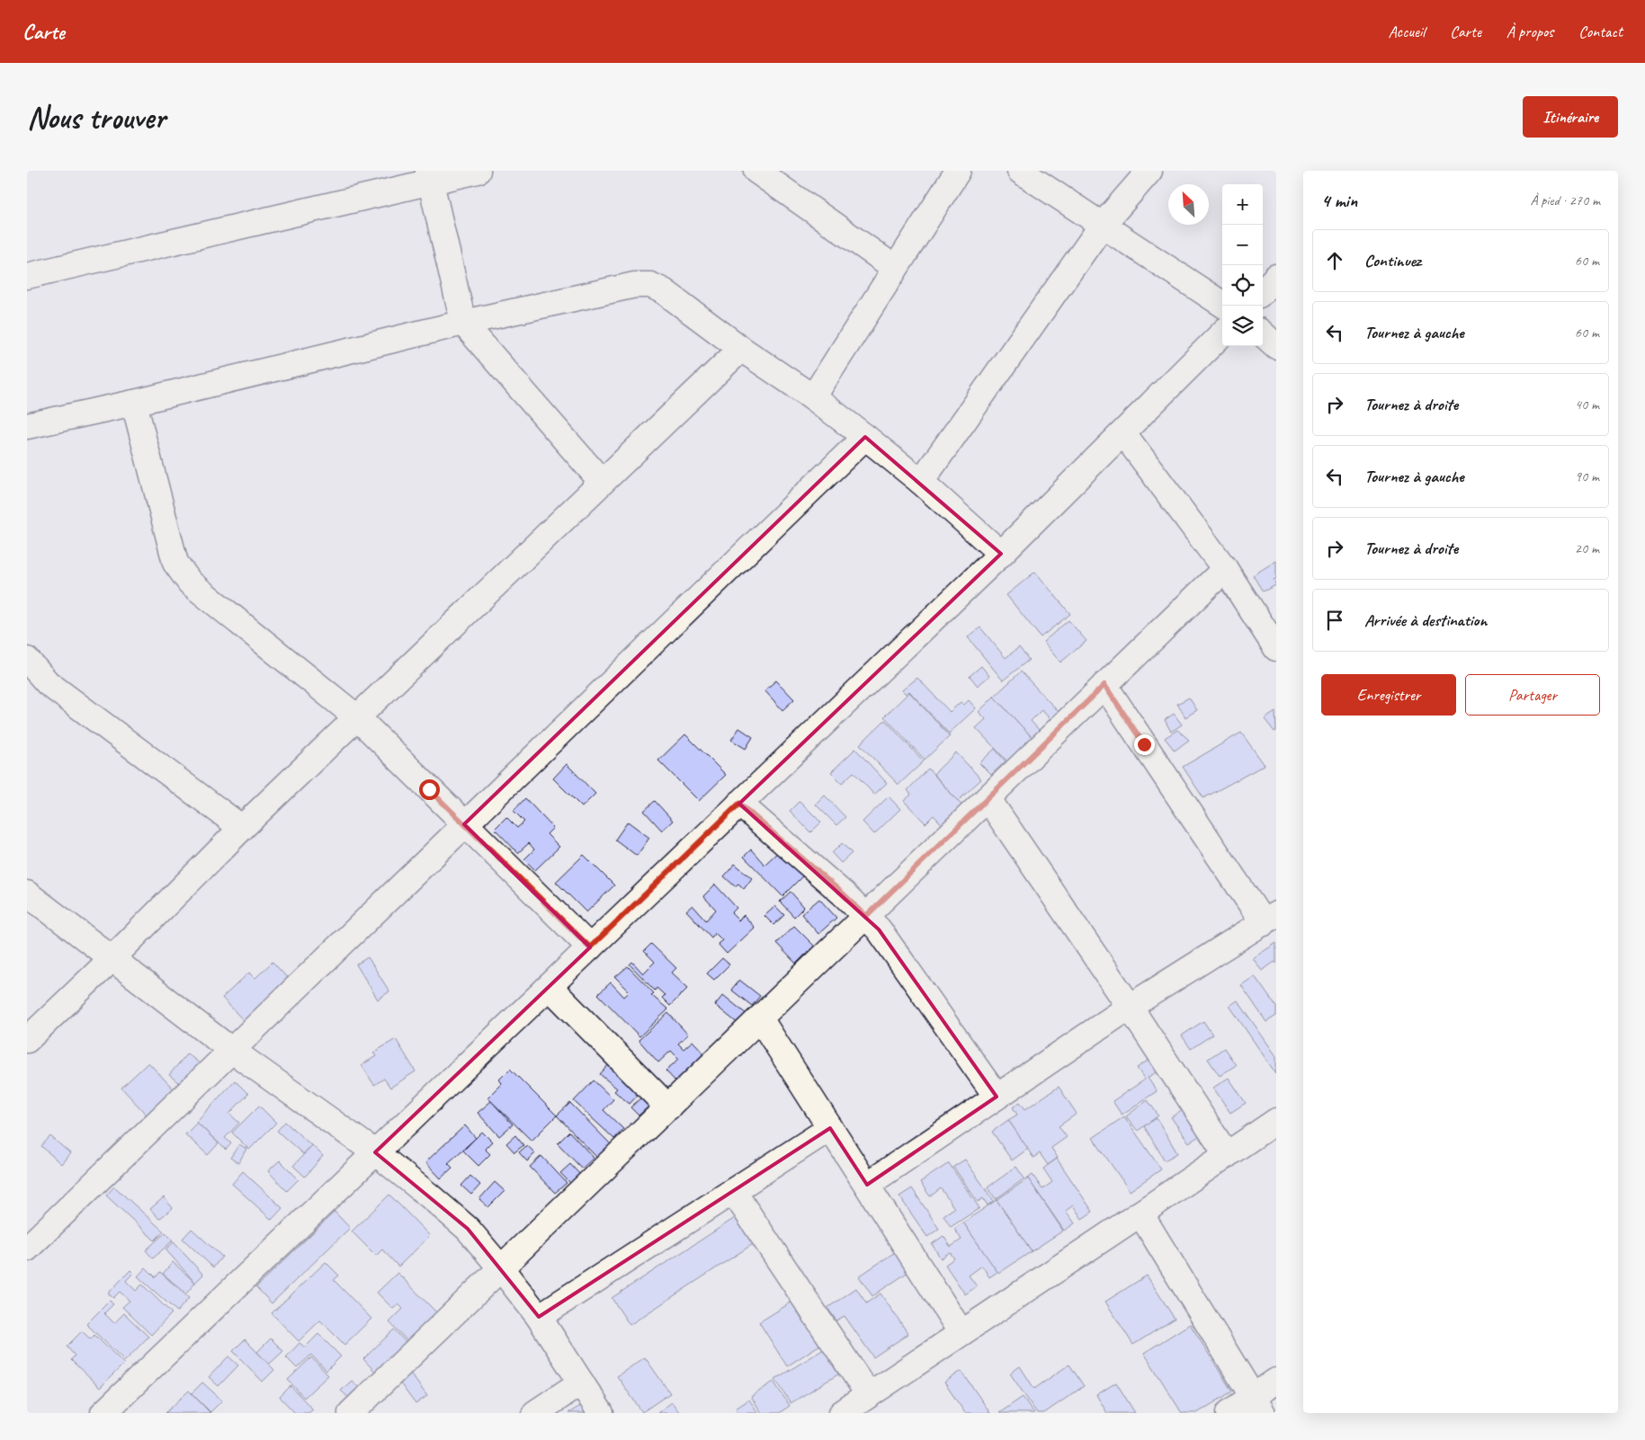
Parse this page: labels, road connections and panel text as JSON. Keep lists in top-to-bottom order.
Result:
{
  "north": "top left",
  "page": {
    "header": "Carte",
    "nav": [
      "Accueil",
      "Carte",
      "À propos",
      "Contact"
    ],
    "buttons": [
      "Itinéraire",
      ["Enregistrer", "Partager"]
    ],
    "title": "Nous trouver",
    "heading": ["4 min", "À pied · 270 m"],
    "map_buttons": ["+", "−"],
    "list": [
      ["Continuez", "60 m"],
      ["Tournez à gauche", "60 m"],
      ["Tournez à droite", "40 m"],
      ["Tournez à gauche", "90 m"],
      ["Tournez à droite", "20 m"],
      "Arrivée à destination"
    ]
  }
}
